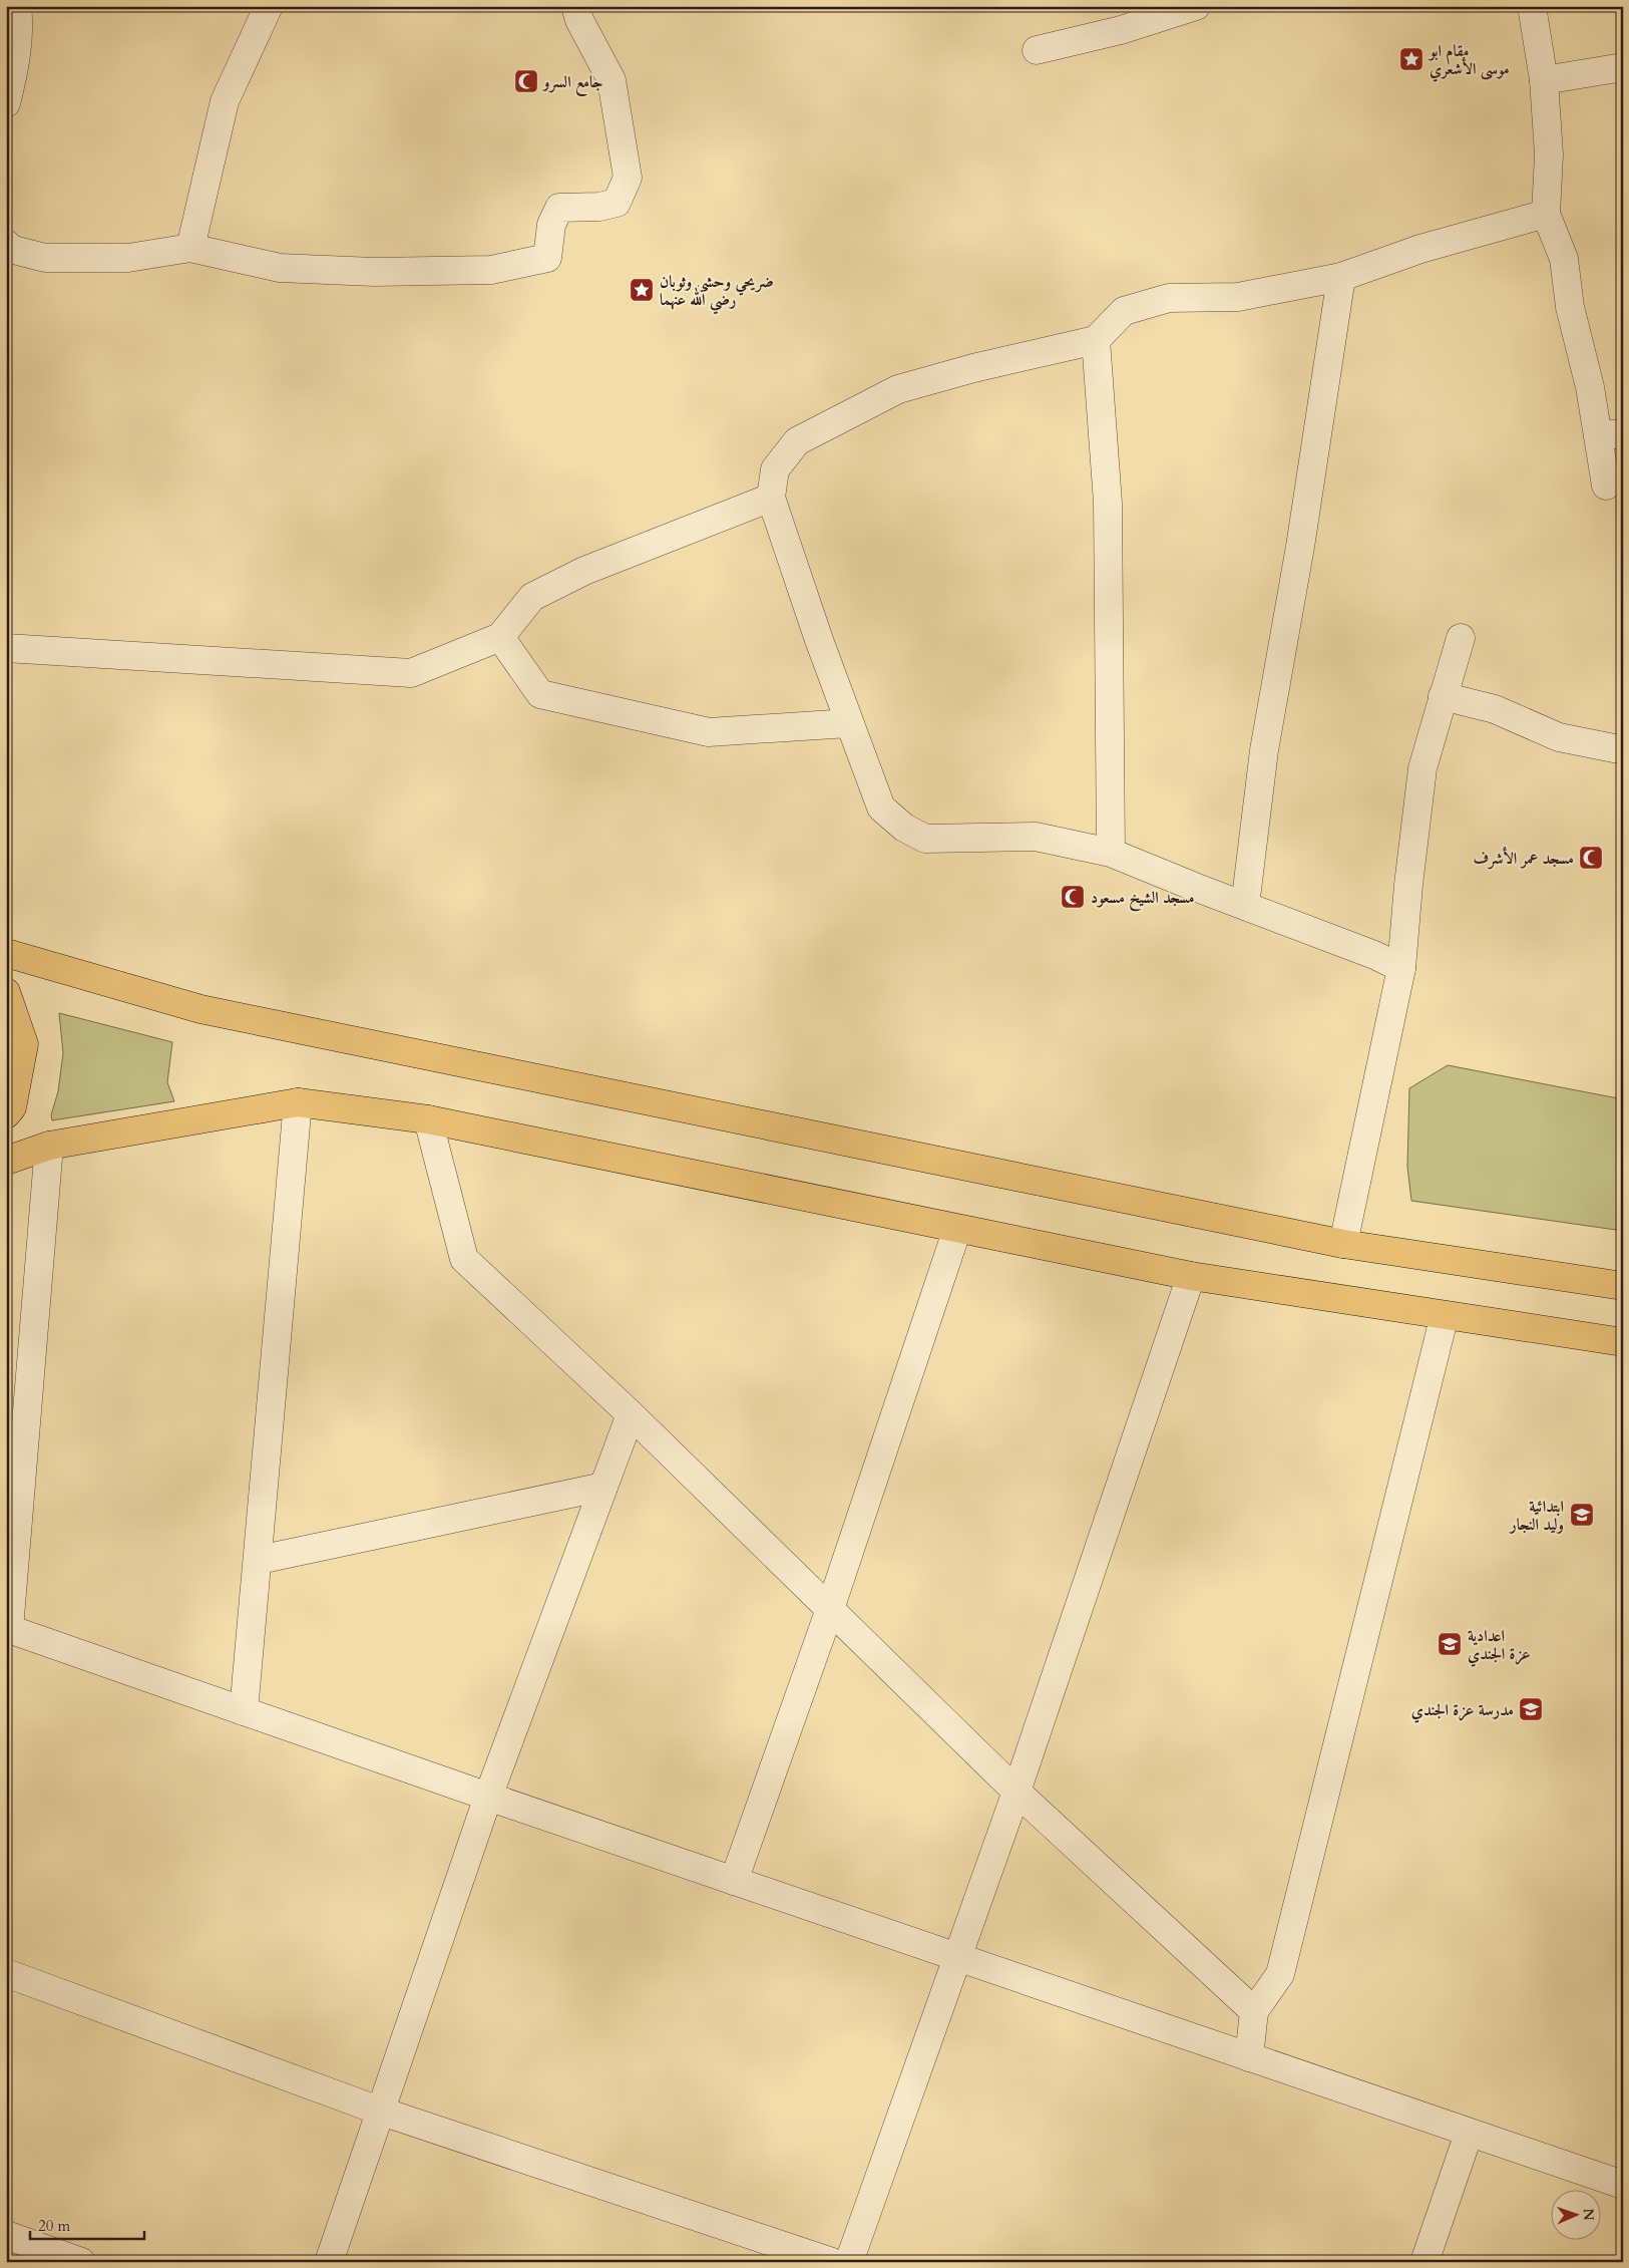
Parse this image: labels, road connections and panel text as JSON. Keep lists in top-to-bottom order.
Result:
{
  "places": {
    "place": ["مقام ابو موسى الأشعري", "ضريحي وحشي وثوبان رضي الله عنهما"],
    "mosque": ["جامع السرو", "مسجد عمر الأشرف", "مسجد الشيخ مسعود"],
    "school or university": ["ابتدائية وليد النجار", "اعدادية عزة الجندي", "مدرسة عزة الجندي"]
  },
  "scale_bar": "20 m",
  "north": "right"
}
